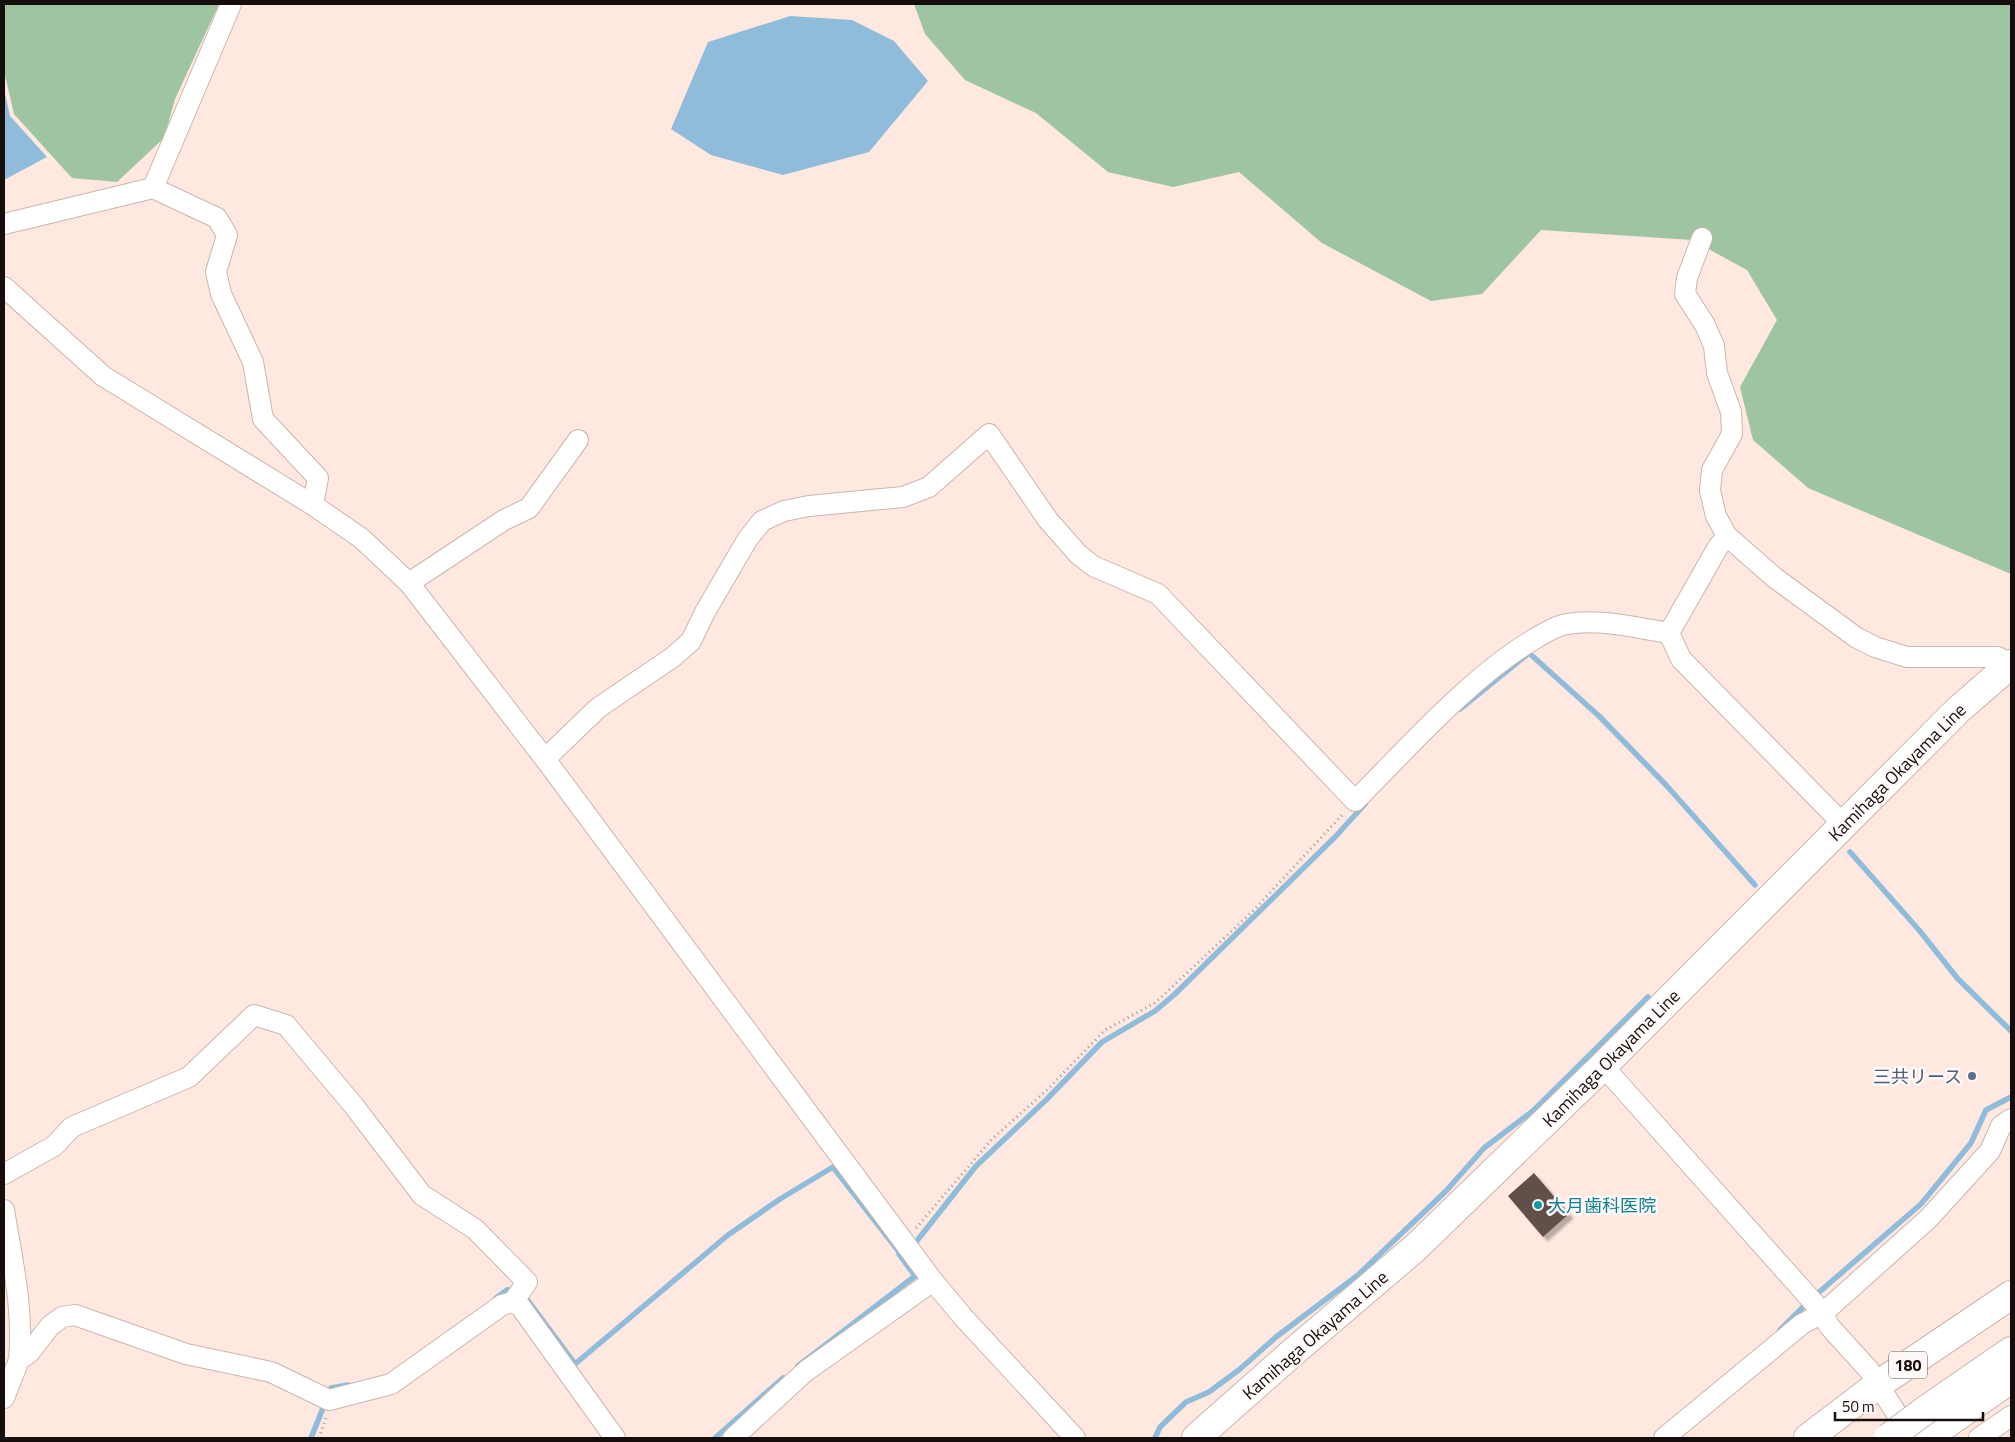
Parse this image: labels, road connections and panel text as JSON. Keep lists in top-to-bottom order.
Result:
{
  "streets": {
    "main road": ["Kamihaga Okayama Line", "180"]
  },
  "places": ["三共リース", "大月歯科医院"],
  "scale_bar": "50 m"
}
